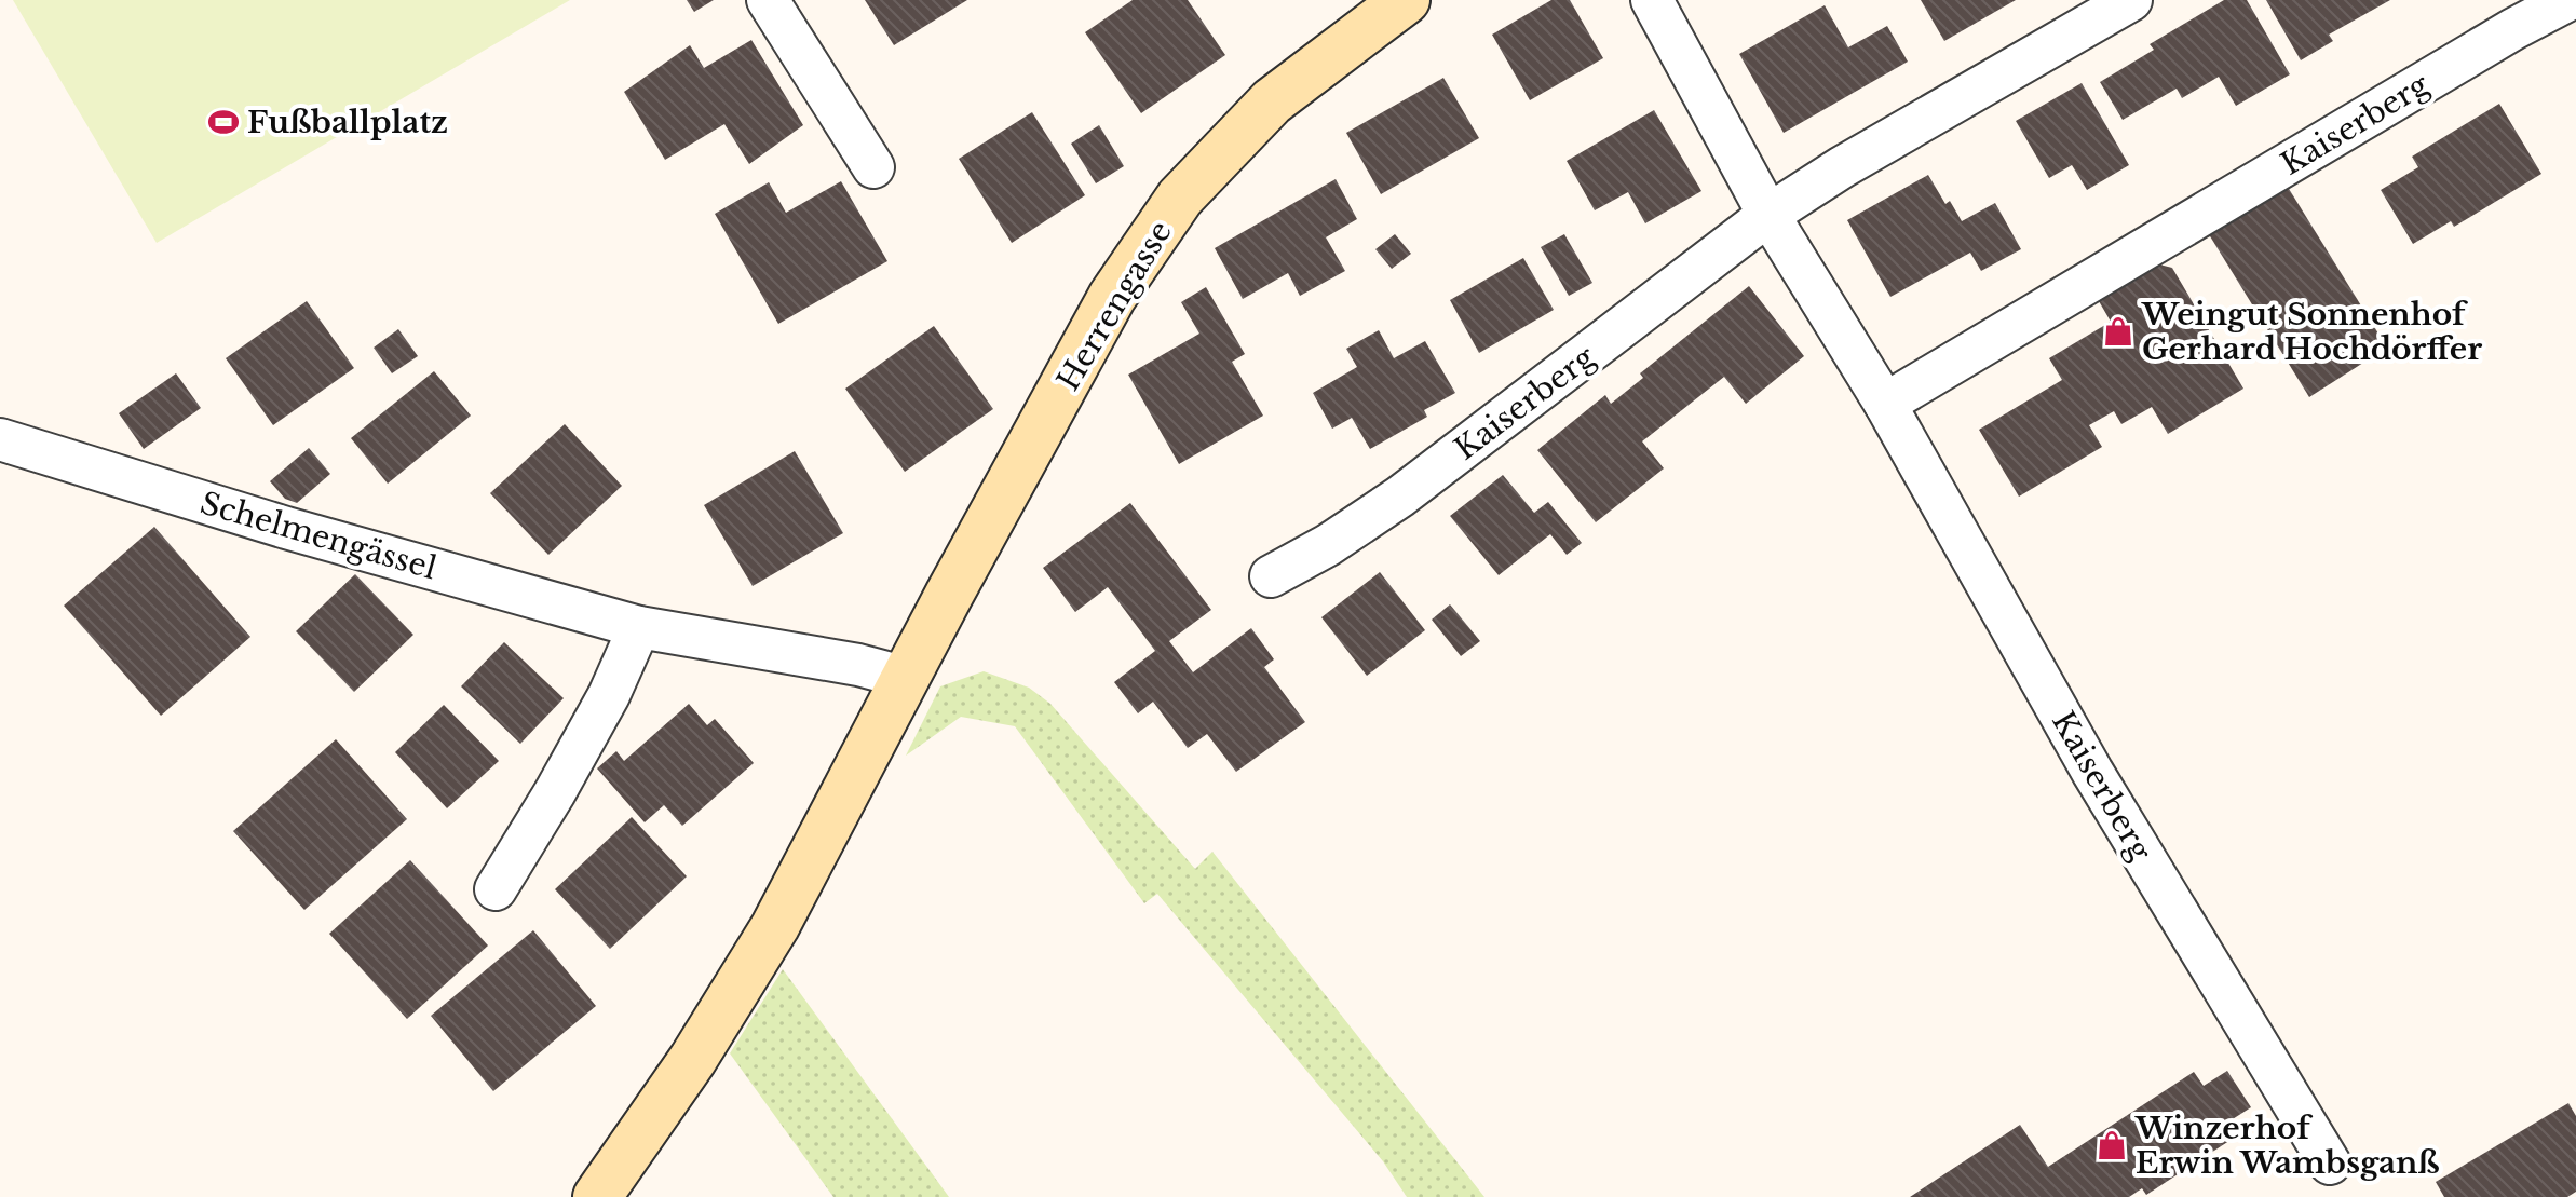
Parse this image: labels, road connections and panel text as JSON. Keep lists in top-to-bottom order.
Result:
{
  "streets": {
    "street": ["Kaiserberg", "Herrengasse", "Schelmengässel"]
  },
  "crossings": [
    ["Herrengasse", "Schelmengässel"]
  ],
  "places": {
    "sports": ["Fußballplatz"],
    "shop": ["Weingut Sonnenhof Gerhard Hochdörffer", "Winzerhof Erwin Wambsganß"]
  }
}
